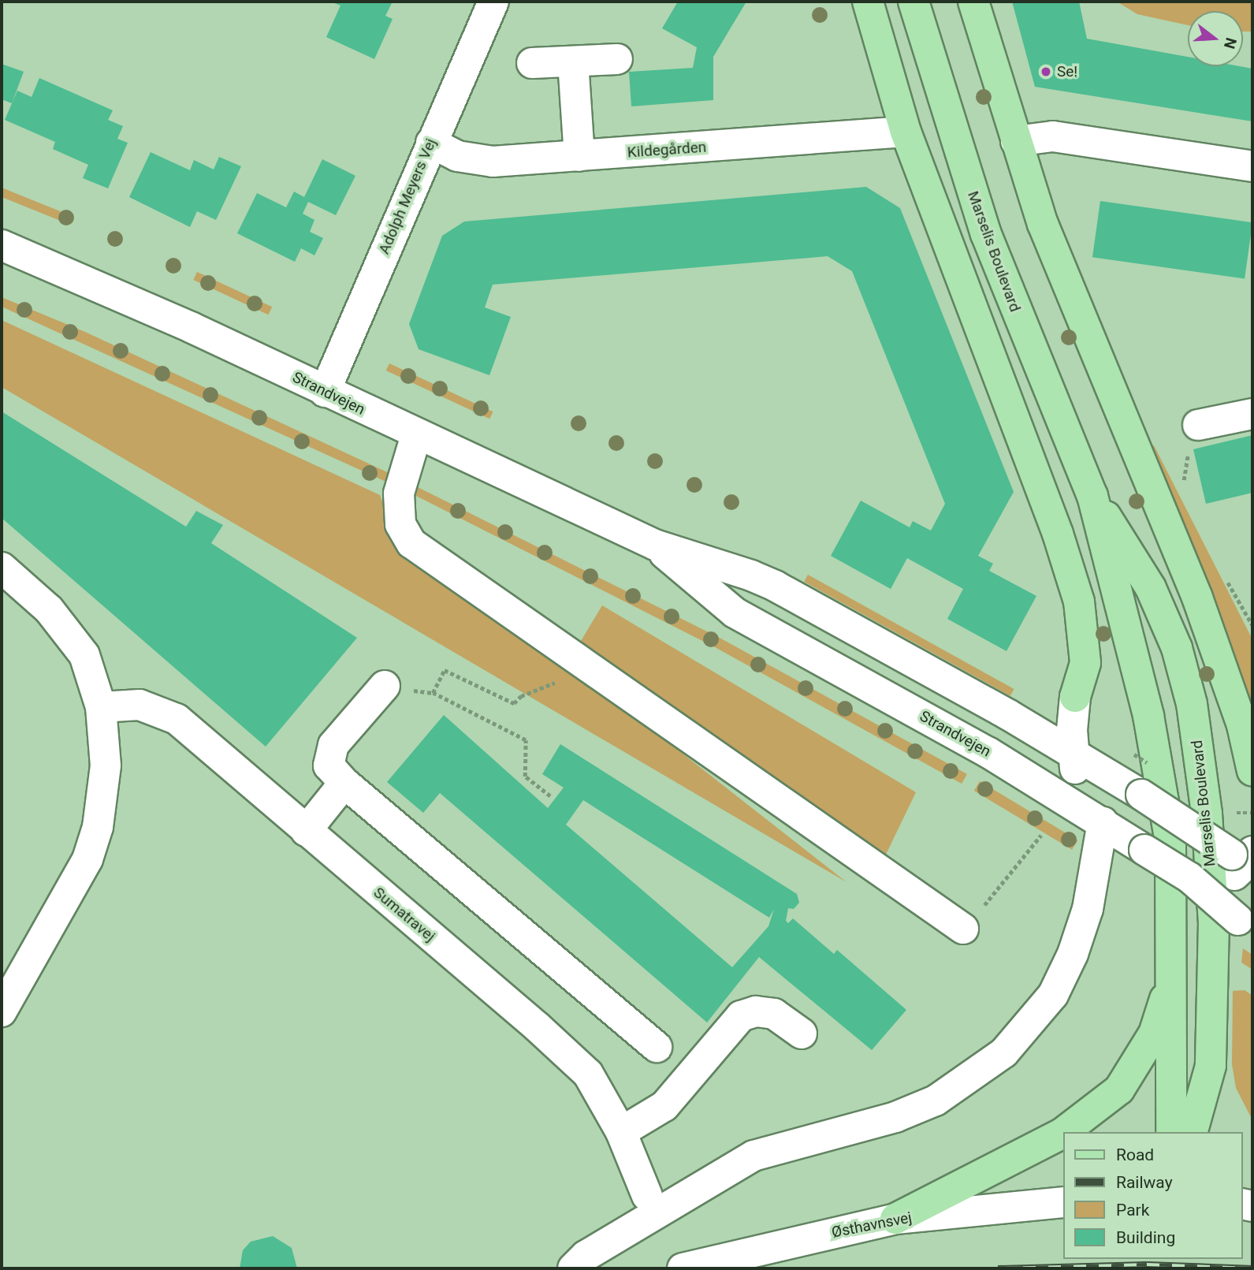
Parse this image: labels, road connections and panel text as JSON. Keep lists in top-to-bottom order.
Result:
{
  "streets": {
    "main road": ["Marselis Boulevard"],
    "street": [
      "Kildegården",
      "Adolph Meyers Vej",
      "Strandvejen",
      "Sumatravej",
      "Østhavnsvej"
    ]
  },
  "crossings": [
    ["Kildegården", "Adolph Meyers Vej"],
    ["Adolph Meyers Vej", "Strandvejen"]
  ],
  "places": ["Se!"],
  "legend": [
    "Road",
    "Railway",
    "Park",
    "Building"
  ],
  "north": "right"
}
